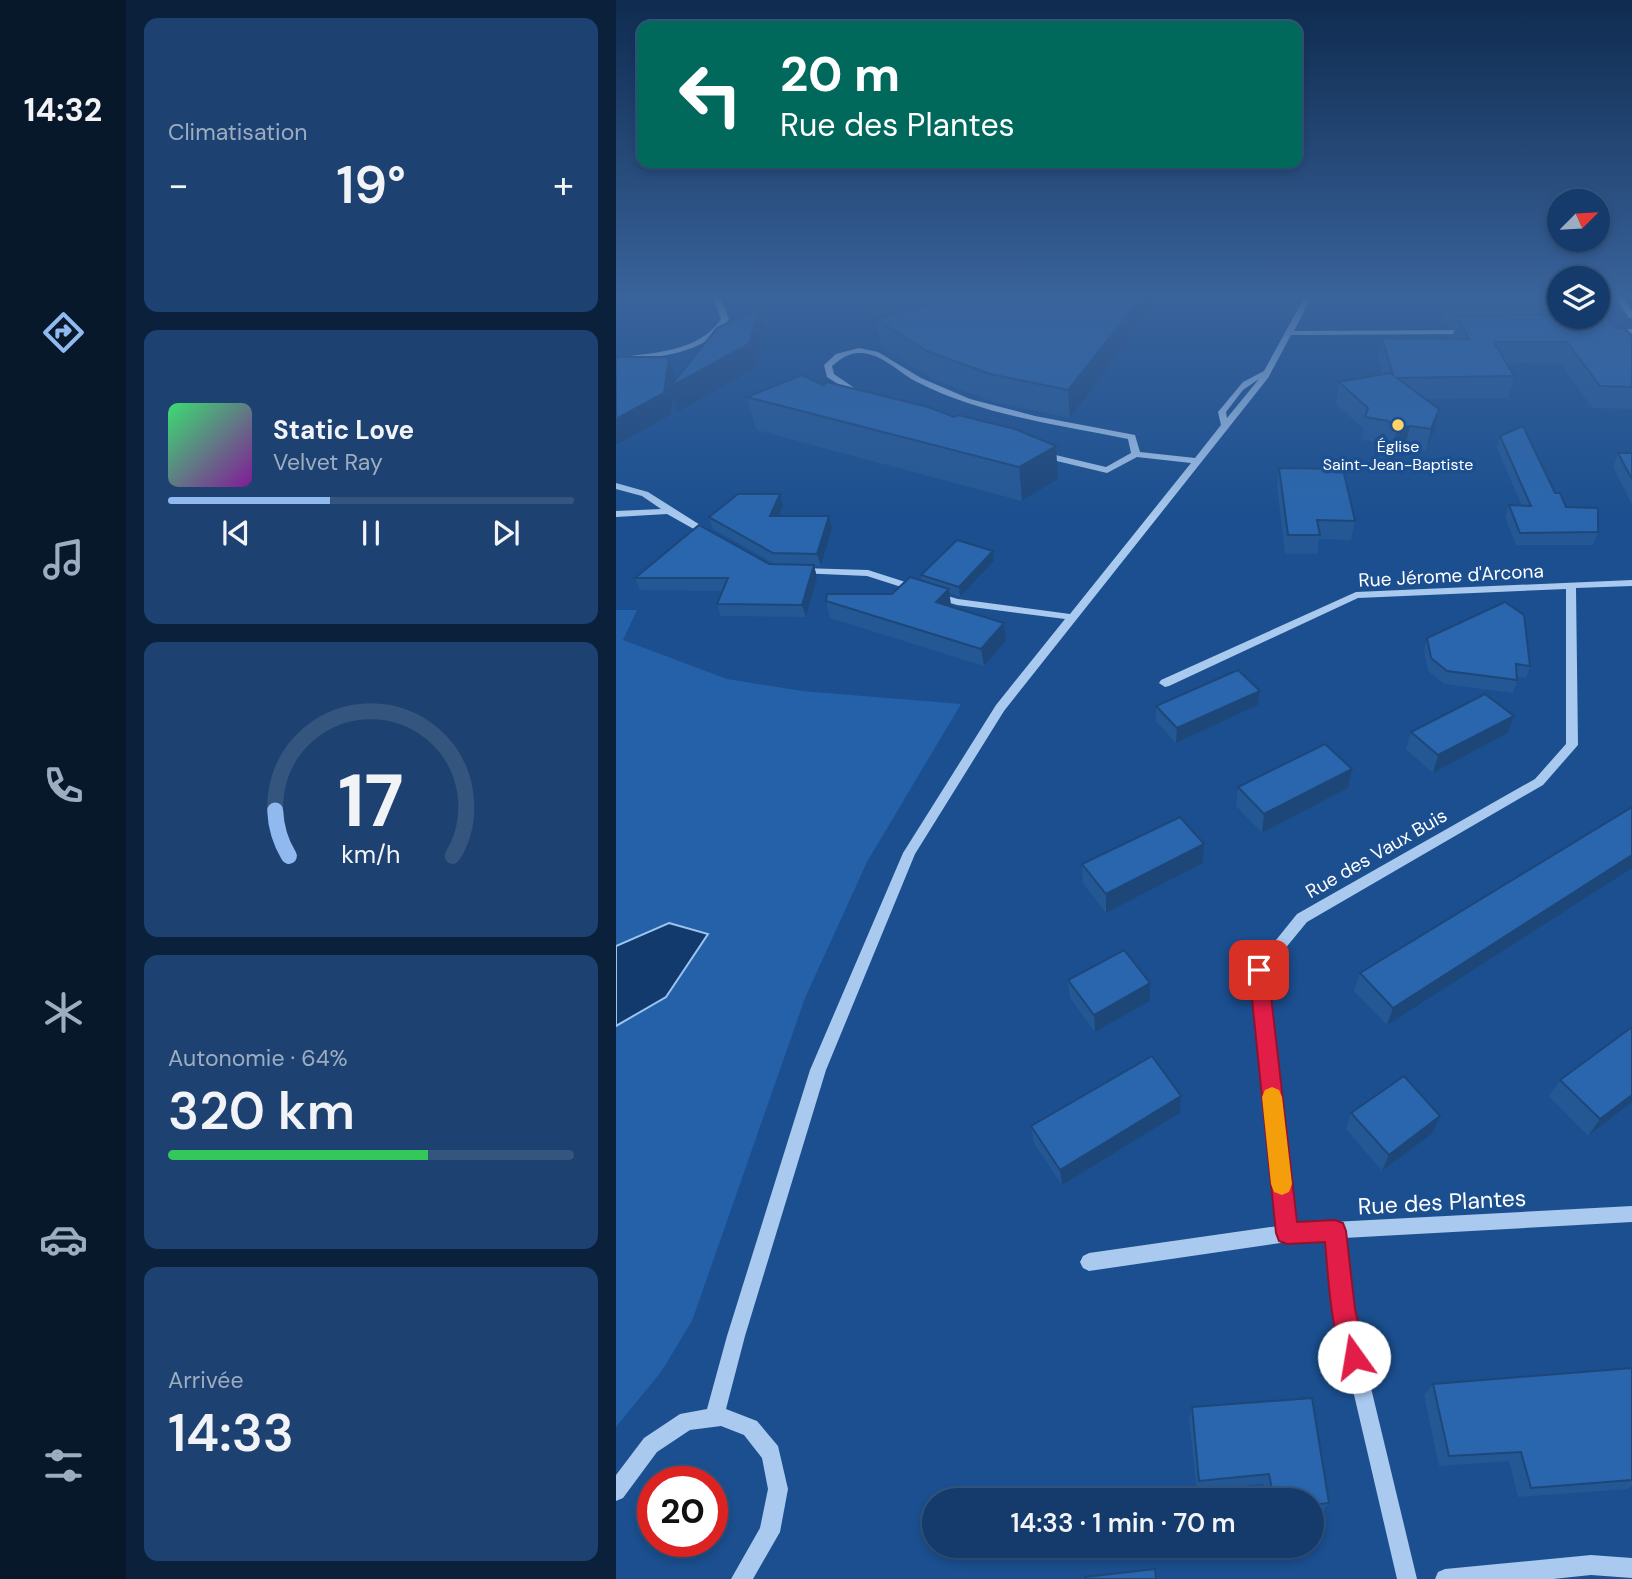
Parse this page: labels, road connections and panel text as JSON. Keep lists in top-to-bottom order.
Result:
{
  "streets": {
    "street": ["Rue Jérome d'Arcona", "Rue des Vaux Buis", "Rue des Plantes"]
  },
  "crossings": [
    ["Rue Jérome d'Arcona", "Rue des Vaux Buis"],
    ["Rue des Vaux Buis", "Rue des Plantes"]
  ],
  "places": ["Église Saint-Jean-Baptiste"],
  "north": "top right",
  "page": {
    "tabs": "14:32",
    "tile": [
      "Climatisation",
      ["Autonomie · 64%", "320 km"],
      ["Arrivée", "14:33"]
    ],
    "turn": ["20 m", "Rue des Plantes"],
    "heat": ["−", "19°", "+"],
    "song": ["Static Love", "Velvet Ray"],
    "limit": "20",
    "trip": "14:33 · 1 min · 70 m",
    "gauge": ["17", "km/h"]
  }
}
